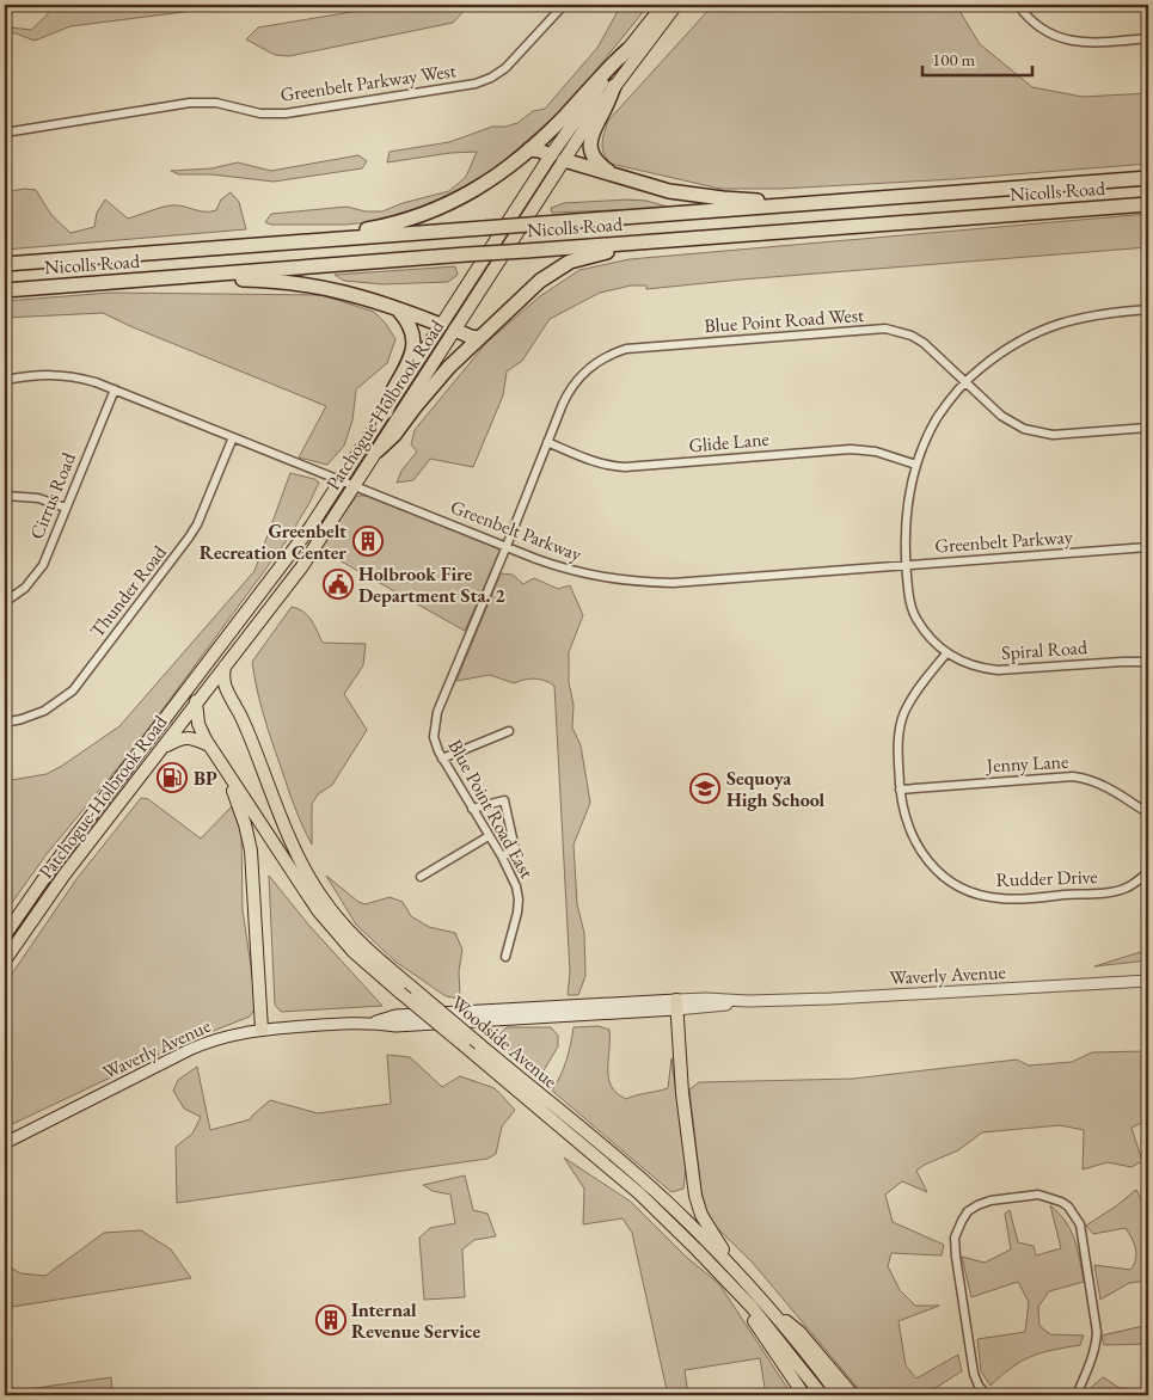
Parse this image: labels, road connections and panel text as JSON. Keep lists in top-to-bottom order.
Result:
{
  "streets": {
    "highway": ["Nicolls Road"],
    "main road": ["Patchogue-Holbrook Road", "Waverly Avenue", "Woodside Avenue"],
    "street": [
      "Greenbelt Parkway West",
      "Blue Point Road West",
      "Glide Lane",
      "Cirrus Road",
      "Greenbelt Parkway",
      "Thunder Road",
      "Spiral Road",
      "Jenny Lane",
      "Blue Point Road East",
      "Rudder Drive"
    ]
  },
  "crossings": [
    ["Blue Point Road West", "Glide Lane"],
    ["Blue Point Road West", "Greenbelt Parkway"],
    ["Blue Point Road West", "Spiral Road"],
    ["Blue Point Road West", "Blue Point Road East"],
    ["Patchogue-Holbrook Road", "Greenbelt Parkway"],
    ["Patchogue-Holbrook Road", "Woodside Avenue"],
    ["Glide Lane", "Spiral Road"],
    ["Cirrus Road", "Greenbelt Parkway"],
    ["Greenbelt Parkway", "Thunder Road"],
    ["Greenbelt Parkway", "Spiral Road"],
    ["Greenbelt Parkway", "Blue Point Road East"],
    ["Spiral Road", "Rudder Drive"],
    ["Jenny Lane", "Rudder Drive"]
  ],
  "places": {
    "building": ["Greenbelt Recreation Center", "Internal Revenue Service"],
    "public building": ["Holbrook Fire Department Sta. 2"],
    "fuel station": ["BP"],
    "school or university": ["Sequoya High School"]
  },
  "scale_bar": "100 m"
}
